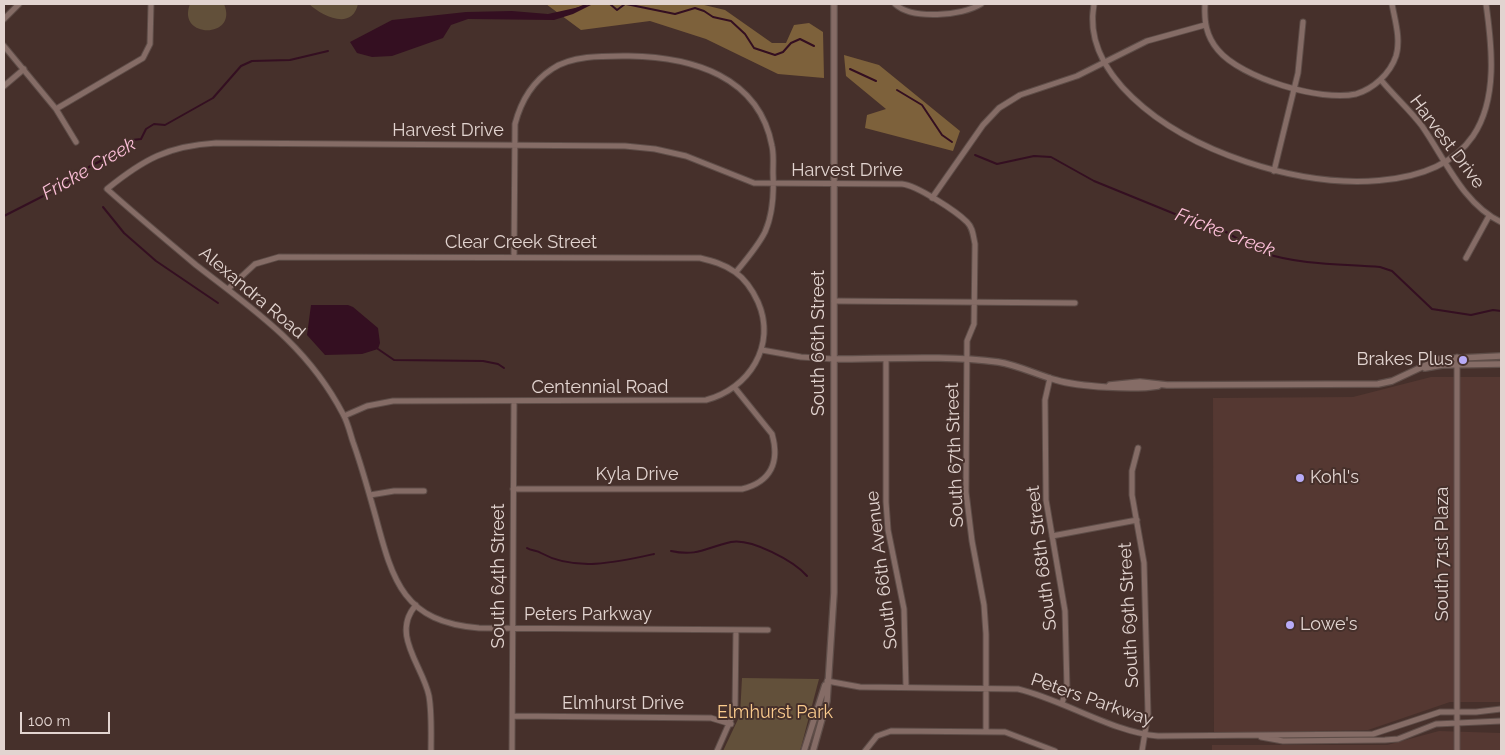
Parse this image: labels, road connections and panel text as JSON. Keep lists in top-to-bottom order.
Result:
{
  "streets": {
    "street": [
      "Harvest Drive",
      "Clear Creek Street",
      "Alexandra Road",
      "South 66th Street",
      "Centennial Road",
      "South 67th Street",
      "Kyla Drive",
      "South 71st Plaza",
      "South 68th Street",
      "South 66th Avenue",
      "South 64th Street",
      "Peters Parkway",
      "South 69th Street",
      "Elmhurst Drive"
    ]
  },
  "crossings": [
    ["Harvest Drive", "Alexandra Road"],
    ["Harvest Drive", "South 66th Street"],
    ["Harvest Drive", "South 67th Street"],
    ["Clear Creek Street", "Alexandra Road"],
    ["Clear Creek Street", "Centennial Road"],
    ["Alexandra Road", "Centennial Road"],
    ["Alexandra Road", "Peters Parkway"],
    ["South 66th Street", "Peters Parkway"],
    ["Centennial Road", "Kyla Drive"],
    ["Centennial Road", "South 64th Street"],
    ["South 67th Street", "Peters Parkway"],
    ["Kyla Drive", "South 64th Street"],
    ["South 68th Street", "Peters Parkway"],
    ["South 66th Avenue", "Peters Parkway"],
    ["South 64th Street", "Peters Parkway"],
    ["South 64th Street", "Elmhurst Drive"],
    ["Peters Parkway", "South 69th Street"]
  ],
  "water": ["Fricke Creek"],
  "parks": ["Elmhurst Park"],
  "places": ["Brakes Plus", "Kohl's", "Lowe's"],
  "scale_bar": "100 m"
}
